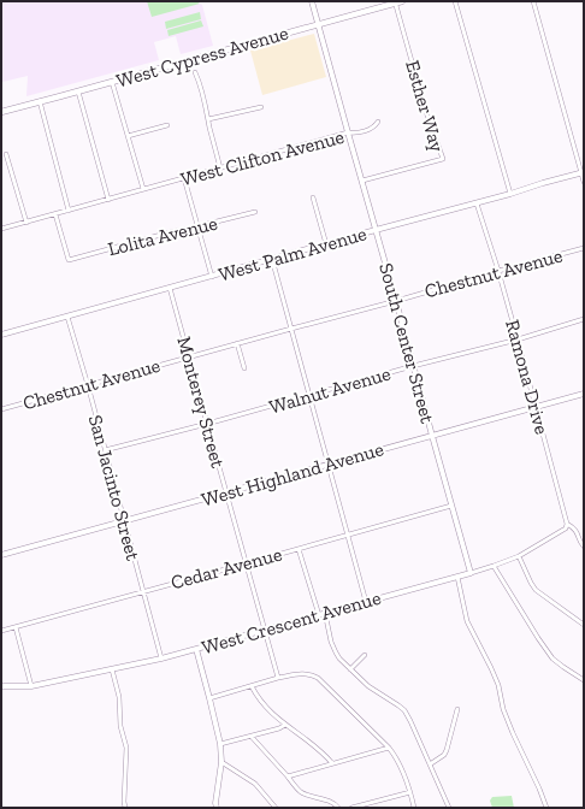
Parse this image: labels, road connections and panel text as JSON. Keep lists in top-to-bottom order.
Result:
{
  "streets": {
    "main road": ["West Cypress Avenue"],
    "street": [
      "Esther Way",
      "West Clifton Avenue",
      "Lolita Avenue",
      "West Palm Avenue",
      "Chestnut Avenue",
      "South Center Street",
      "Ramona Drive",
      "Walnut Avenue",
      "Monterey Street",
      "West Highland Avenue",
      "San Jacinto Street",
      "Cedar Avenue",
      "West Crescent Avenue"
    ]
  },
  "crossings": [
    ["West Cypress Avenue", "Esther Way"],
    ["West Cypress Avenue", "South Center Street"],
    ["Esther Way", "South Center Street"],
    ["West Clifton Avenue", "South Center Street"],
    ["West Palm Avenue", "South Center Street"],
    ["West Palm Avenue", "Ramona Drive"],
    ["West Palm Avenue", "Monterey Street"],
    ["West Palm Avenue", "San Jacinto Street"],
    ["Chestnut Avenue", "South Center Street"],
    ["Chestnut Avenue", "Ramona Drive"],
    ["Chestnut Avenue", "Monterey Street"],
    ["Chestnut Avenue", "San Jacinto Street"],
    ["South Center Street", "Walnut Avenue"],
    ["South Center Street", "West Highland Avenue"],
    ["South Center Street", "Cedar Avenue"],
    ["South Center Street", "West Crescent Avenue"],
    ["Ramona Drive", "Walnut Avenue"],
    ["Ramona Drive", "West Highland Avenue"],
    ["Ramona Drive", "West Crescent Avenue"],
    ["Walnut Avenue", "Monterey Street"],
    ["Walnut Avenue", "San Jacinto Street"],
    ["Monterey Street", "West Highland Avenue"],
    ["Monterey Street", "Cedar Avenue"],
    ["Monterey Street", "West Crescent Avenue"],
    ["West Highland Avenue", "San Jacinto Street"],
    ["San Jacinto Street", "Cedar Avenue"],
    ["San Jacinto Street", "West Crescent Avenue"]
  ]
}
